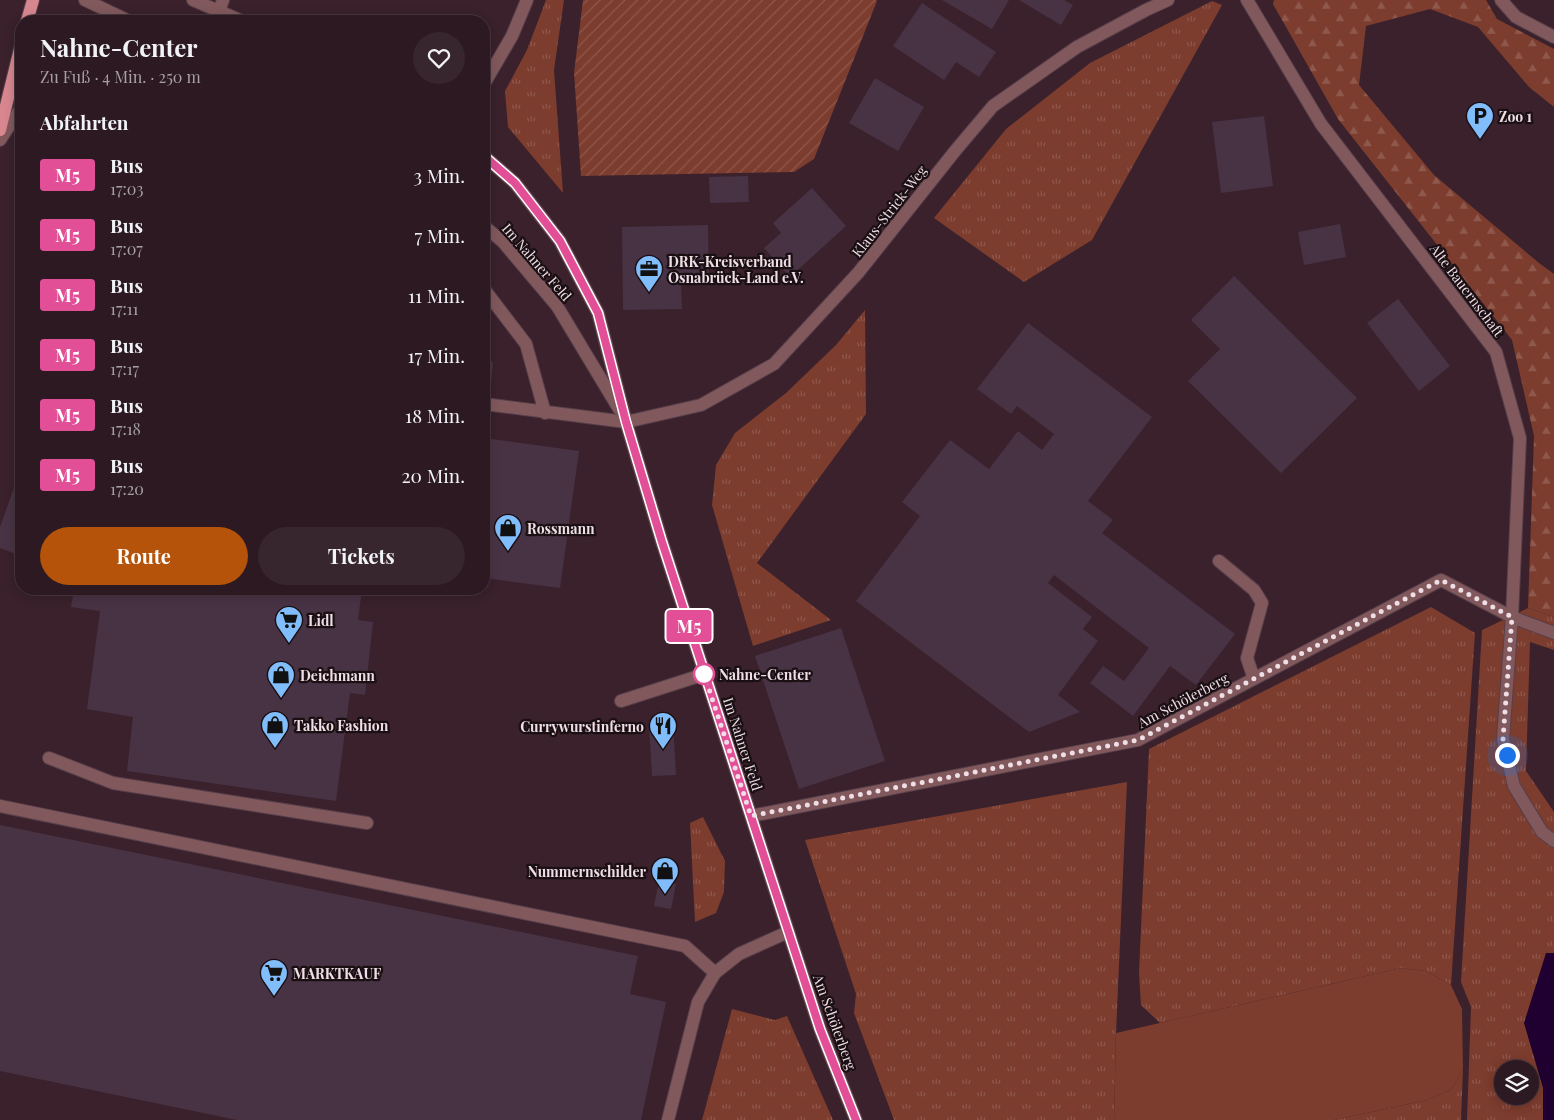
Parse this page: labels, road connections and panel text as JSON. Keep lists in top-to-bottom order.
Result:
{
  "streets": {
    "street": [
      "Klaus-Strick-Weg",
      "Im Nahner Feld",
      "Alte Bauernschaft",
      "Am Schölerberg"
    ]
  },
  "crossings": [
    ["Klaus-Strick-Weg", "Im Nahner Feld"],
    ["Im Nahner Feld", "Am Schölerberg"],
    ["Alte Bauernschaft", "Am Schölerberg"]
  ],
  "places": {
    "parking": ["Zoo 1"],
    "office": ["DRK-Kreisverband Osnabrück-Land e.V."],
    "shop": [
      "Rossmann",
      "Deichmann",
      "Takko Fashion",
      "Nummernschilder"
    ],
    "supermarket": ["Lidl", "MARKTKAUF"],
    "other": ["Nahne-Center"],
    "restaurant": ["Currywurstinferno"]
  },
  "lines": ["bus line M5"],
  "page": {
    "on_map": "M5",
    "heading": [
      ["Nahne-Center", "Zu Fuß · 4 Min. · 250 m"],
      "Abfahrten"
    ],
    "list": [
      {
        "mark": "M5",
        "name": "Bus",
        "note": "17:03",
        "value": "3 Min."
      },
      {
        "mark": "M5",
        "name": "Bus",
        "note": "17:07",
        "value": "7 Min."
      },
      {
        "mark": "M5",
        "name": "Bus",
        "note": "17:11",
        "value": "11 Min."
      },
      {
        "mark": "M5",
        "name": "Bus",
        "note": "17:17",
        "value": "17 Min."
      },
      {
        "mark": "M5",
        "name": "Bus",
        "note": "17:18",
        "value": "18 Min."
      },
      {
        "mark": "M5",
        "name": "Bus",
        "note": "17:20",
        "value": "20 Min."
      }
    ],
    "buttons": ["Route", "Tickets"]
  }
}
